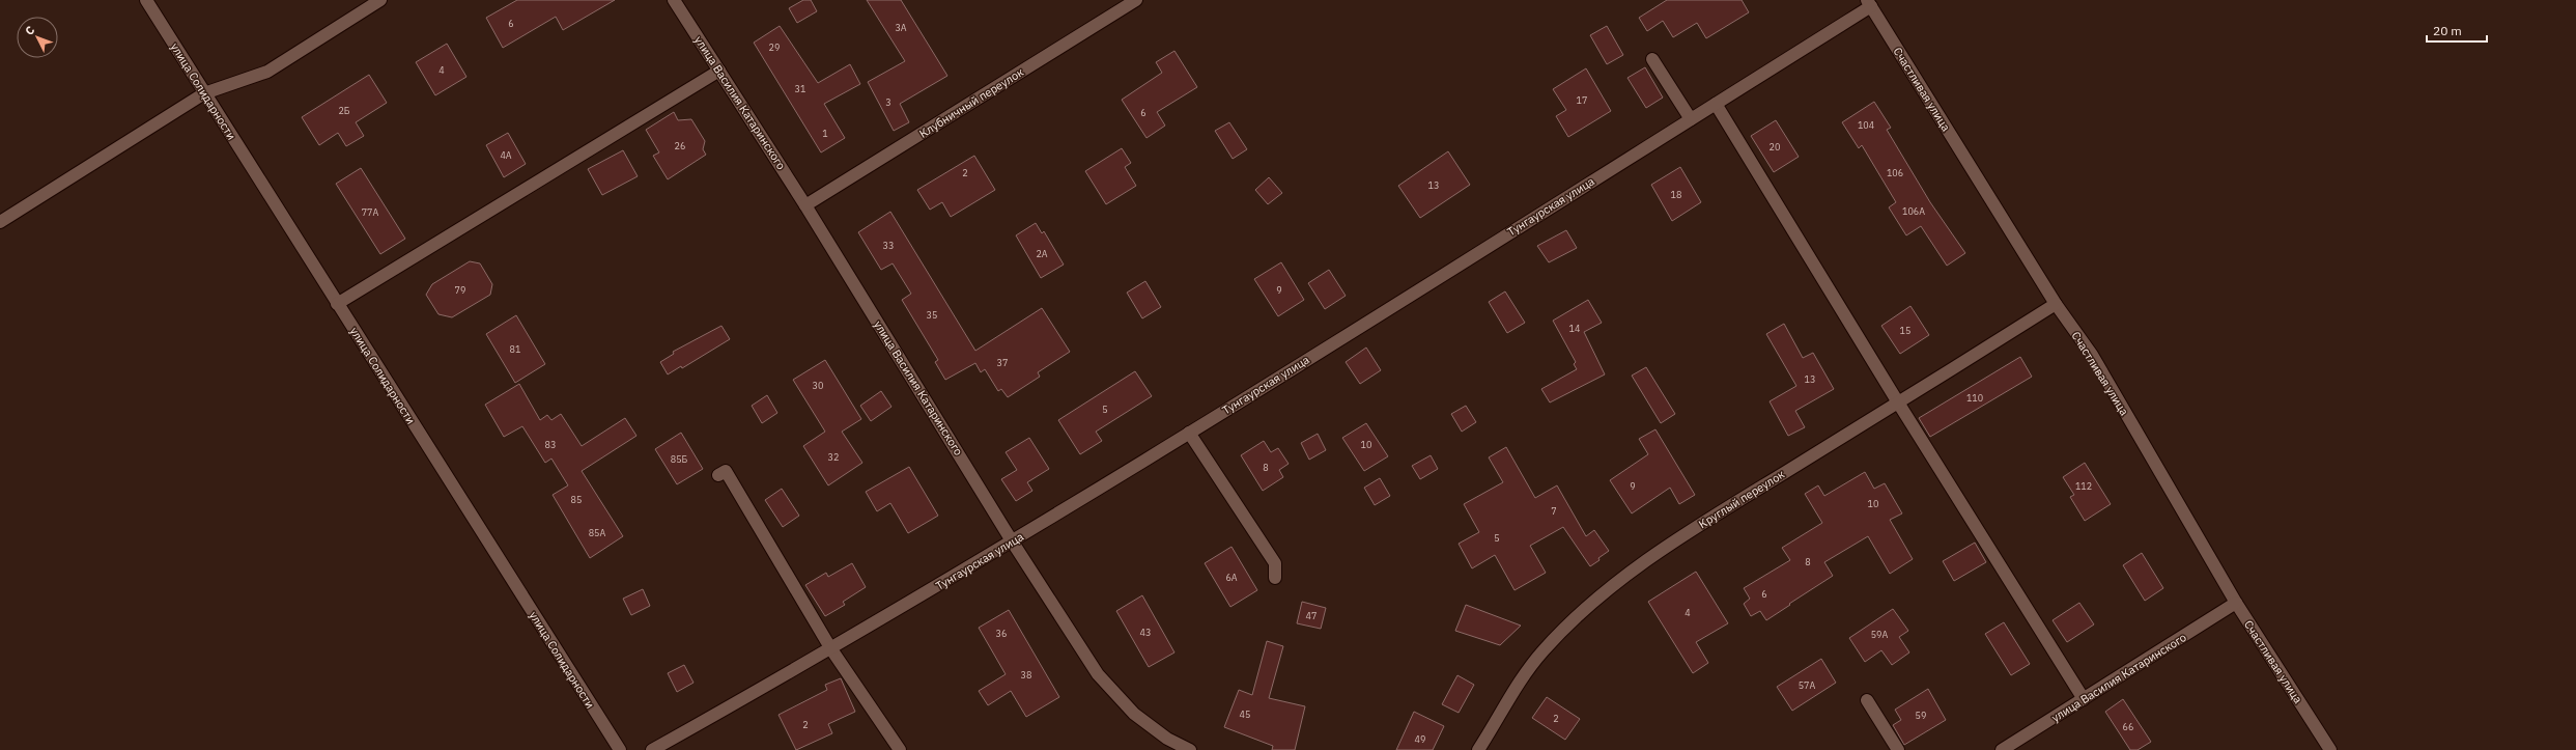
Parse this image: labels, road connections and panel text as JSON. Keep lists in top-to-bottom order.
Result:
{
  "streets": {
    "street": [
      "Счастливая улица",
      "улица Солидарности",
      "улица Василия Катаринского",
      "Клубничный переулок",
      "Тунгаурская улица",
      "Круглый переулок"
    ]
  },
  "crossings": [
    ["Счастливая улица", "улица Василия Катаринского"],
    ["Счастливая улица", "Тунгаурская улица"],
    ["Счастливая улица", "Круглый переулок"],
    ["улица Василия Катаринского", "Клубничный переулок"],
    ["улица Василия Катаринского", "Тунгаурская улица"]
  ],
  "house_numbers": [
    "6",
    "3А",
    "29",
    "4",
    "31",
    "17",
    "3",
    "2Б",
    "6",
    "104",
    "1",
    "26",
    "20",
    "4А",
    "2",
    "106",
    "13",
    "18",
    "106А",
    "77А",
    "33",
    "2А",
    "79",
    "9",
    "35",
    "14",
    "15",
    "81",
    "37",
    "13",
    "30",
    "110",
    "5",
    "83",
    "10",
    "32",
    "85Б",
    "8",
    "9",
    "112",
    "85",
    "10",
    "7",
    "85А",
    "5",
    "8",
    "6А",
    "6",
    "4",
    "47",
    "43",
    "36",
    "59А",
    "38",
    "57А",
    "45",
    "59",
    "2",
    "2",
    "66",
    "49"
  ],
  "scale_bar": "20 m",
  "north": "top left"
}
